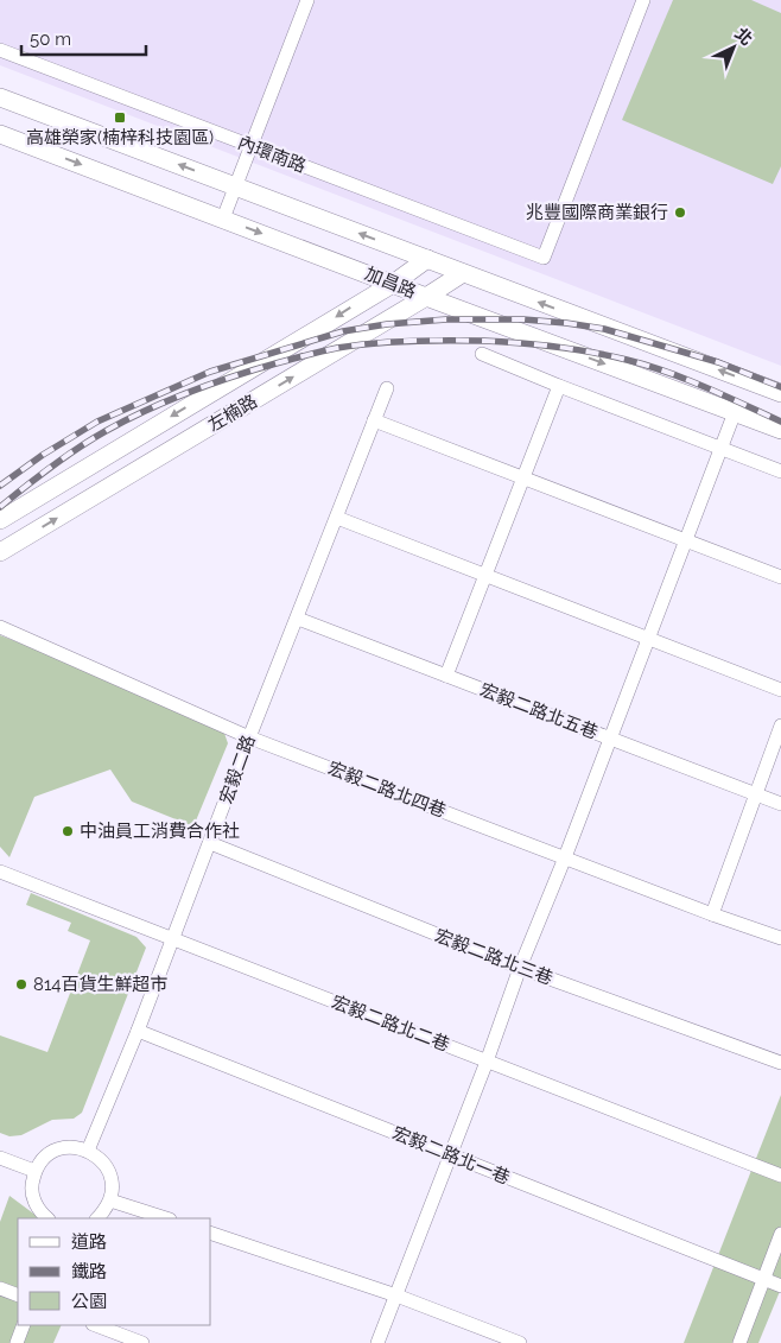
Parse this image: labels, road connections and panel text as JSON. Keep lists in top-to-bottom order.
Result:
{
  "streets": {
    "street": [
      "內環南路",
      "加昌路",
      "左楠路",
      "宏毅二路北五巷",
      "宏毅二路",
      "宏毅二路北四巷",
      "宏毅二路北三巷",
      "宏毅二路北二巷",
      "宏毅二路北一巷"
    ]
  },
  "crossings": [
    ["加昌路", "左楠路"],
    ["宏毅二路北五巷", "宏毅二路"],
    ["宏毅二路", "宏毅二路北四巷"],
    ["宏毅二路", "宏毅二路北三巷"],
    ["宏毅二路", "宏毅二路北二巷"],
    ["宏毅二路", "宏毅二路北一巷"]
  ],
  "places": {
    "transit": ["高雄榮家(楠梓科技園區)"],
    "other": ["兆豐國際商業銀行", "中油員工消費合作社", "814百貨生鮮超市"]
  },
  "legend": ["道路", "鐵路", "公園"],
  "scale_bar": "50 m",
  "north": "top right"
}
